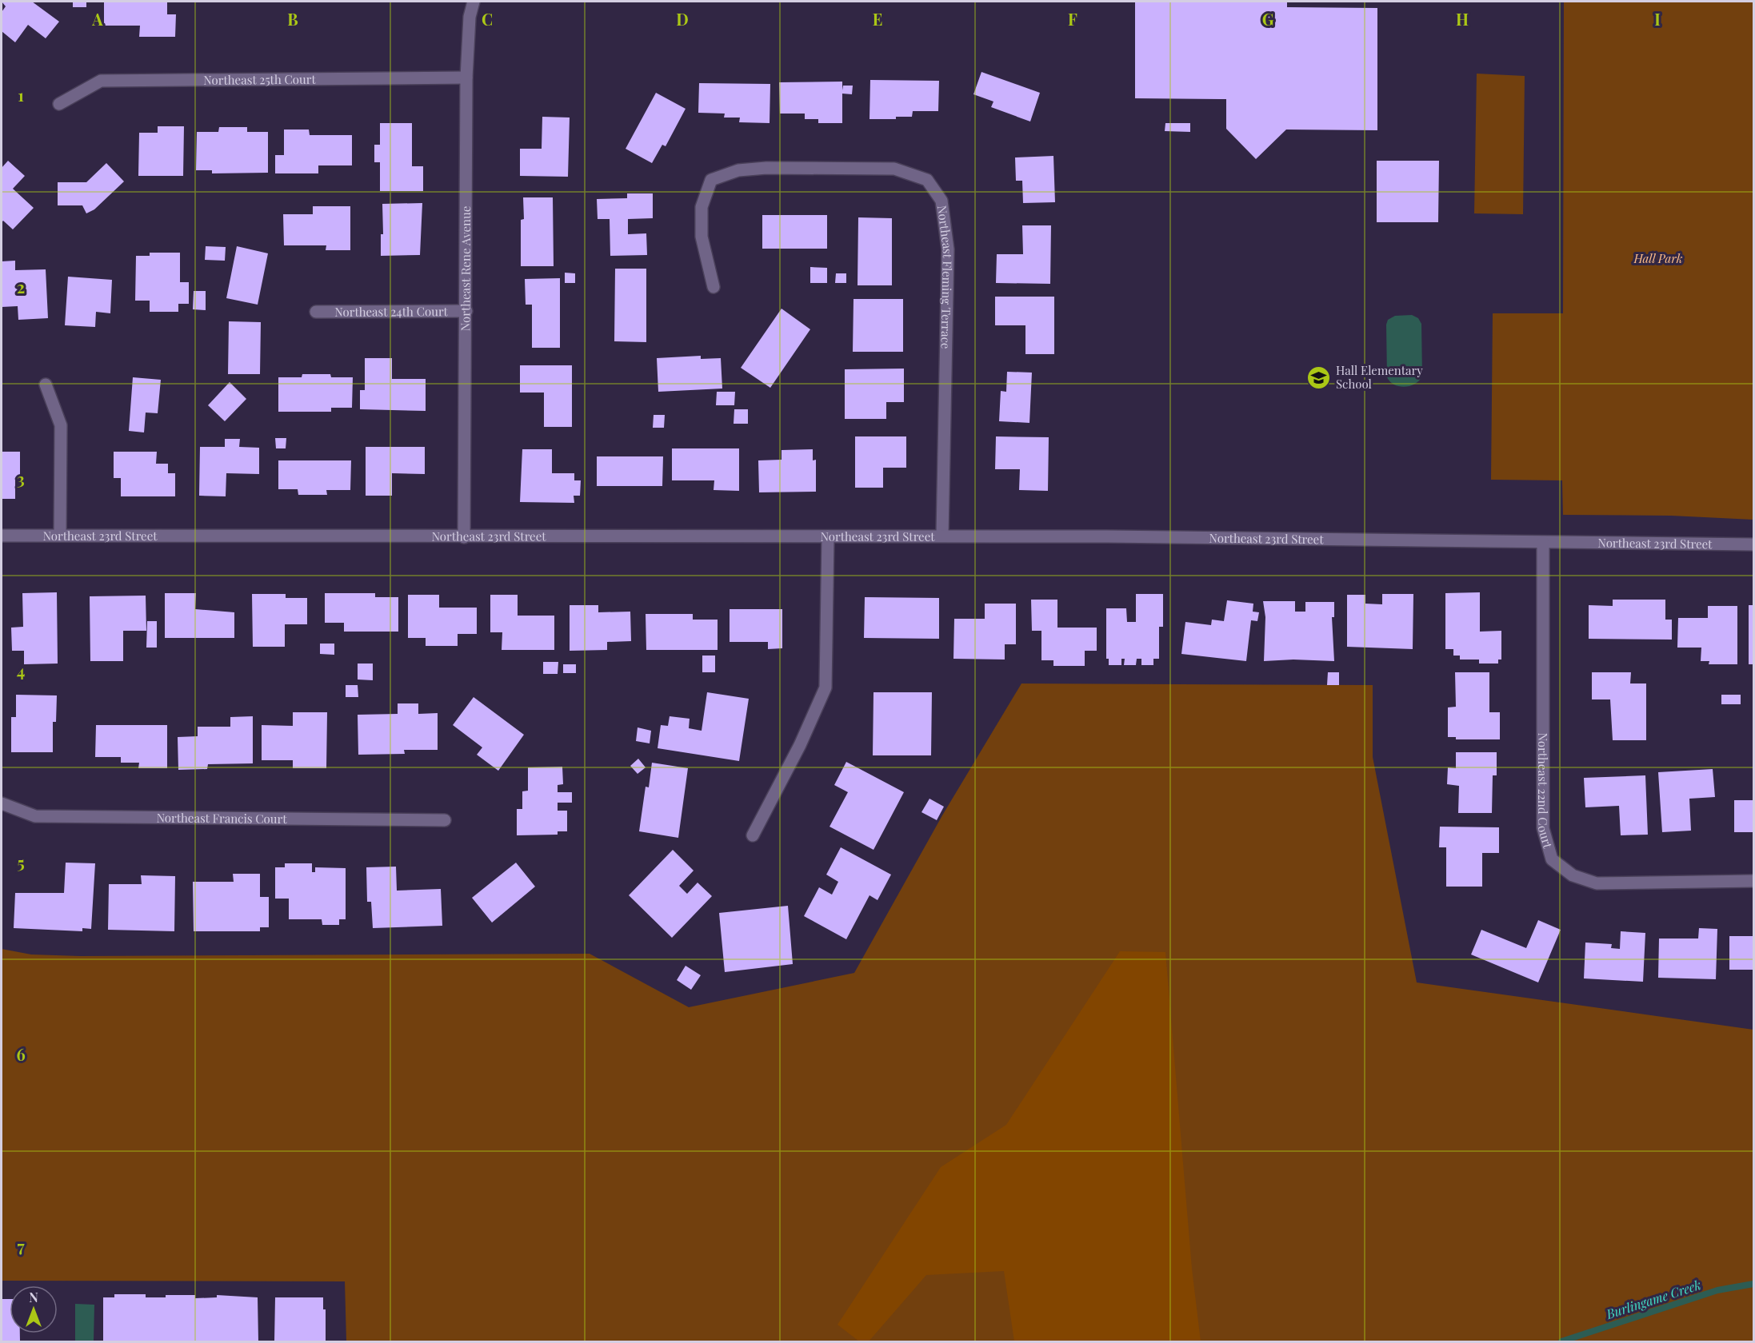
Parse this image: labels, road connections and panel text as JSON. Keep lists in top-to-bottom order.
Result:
{
  "streets": {
    "street": [
      "Northeast 25th Court",
      "Northeast Rene Avenue",
      "Northeast Fleming Terrace",
      "Northeast 24th Court",
      "Northeast 23rd Street",
      "Northeast 22nd Court",
      "Northeast Francis Court"
    ]
  },
  "crossings": [
    ["Northeast 25th Court", "Northeast Rene Avenue"],
    ["Northeast Rene Avenue", "Northeast 24th Court"],
    ["Northeast Rene Avenue", "Northeast 23rd Street"],
    ["Northeast Fleming Terrace", "Northeast 23rd Street"],
    ["Northeast 23rd Street", "Northeast 22nd Court"]
  ],
  "water": ["Burlingame Creek"],
  "parks": ["Hall Park"],
  "places": {
    "school or university": ["Hall Elementary School"]
  },
  "north": "top",
  "grid": {
    "columns": [
      "A",
      "B",
      "C",
      "D",
      "E",
      "F",
      "G",
      "H",
      "I"
    ],
    "rows": [
      "1",
      "2",
      "3",
      "4",
      "5",
      "6",
      "7"
    ]
  }
}
